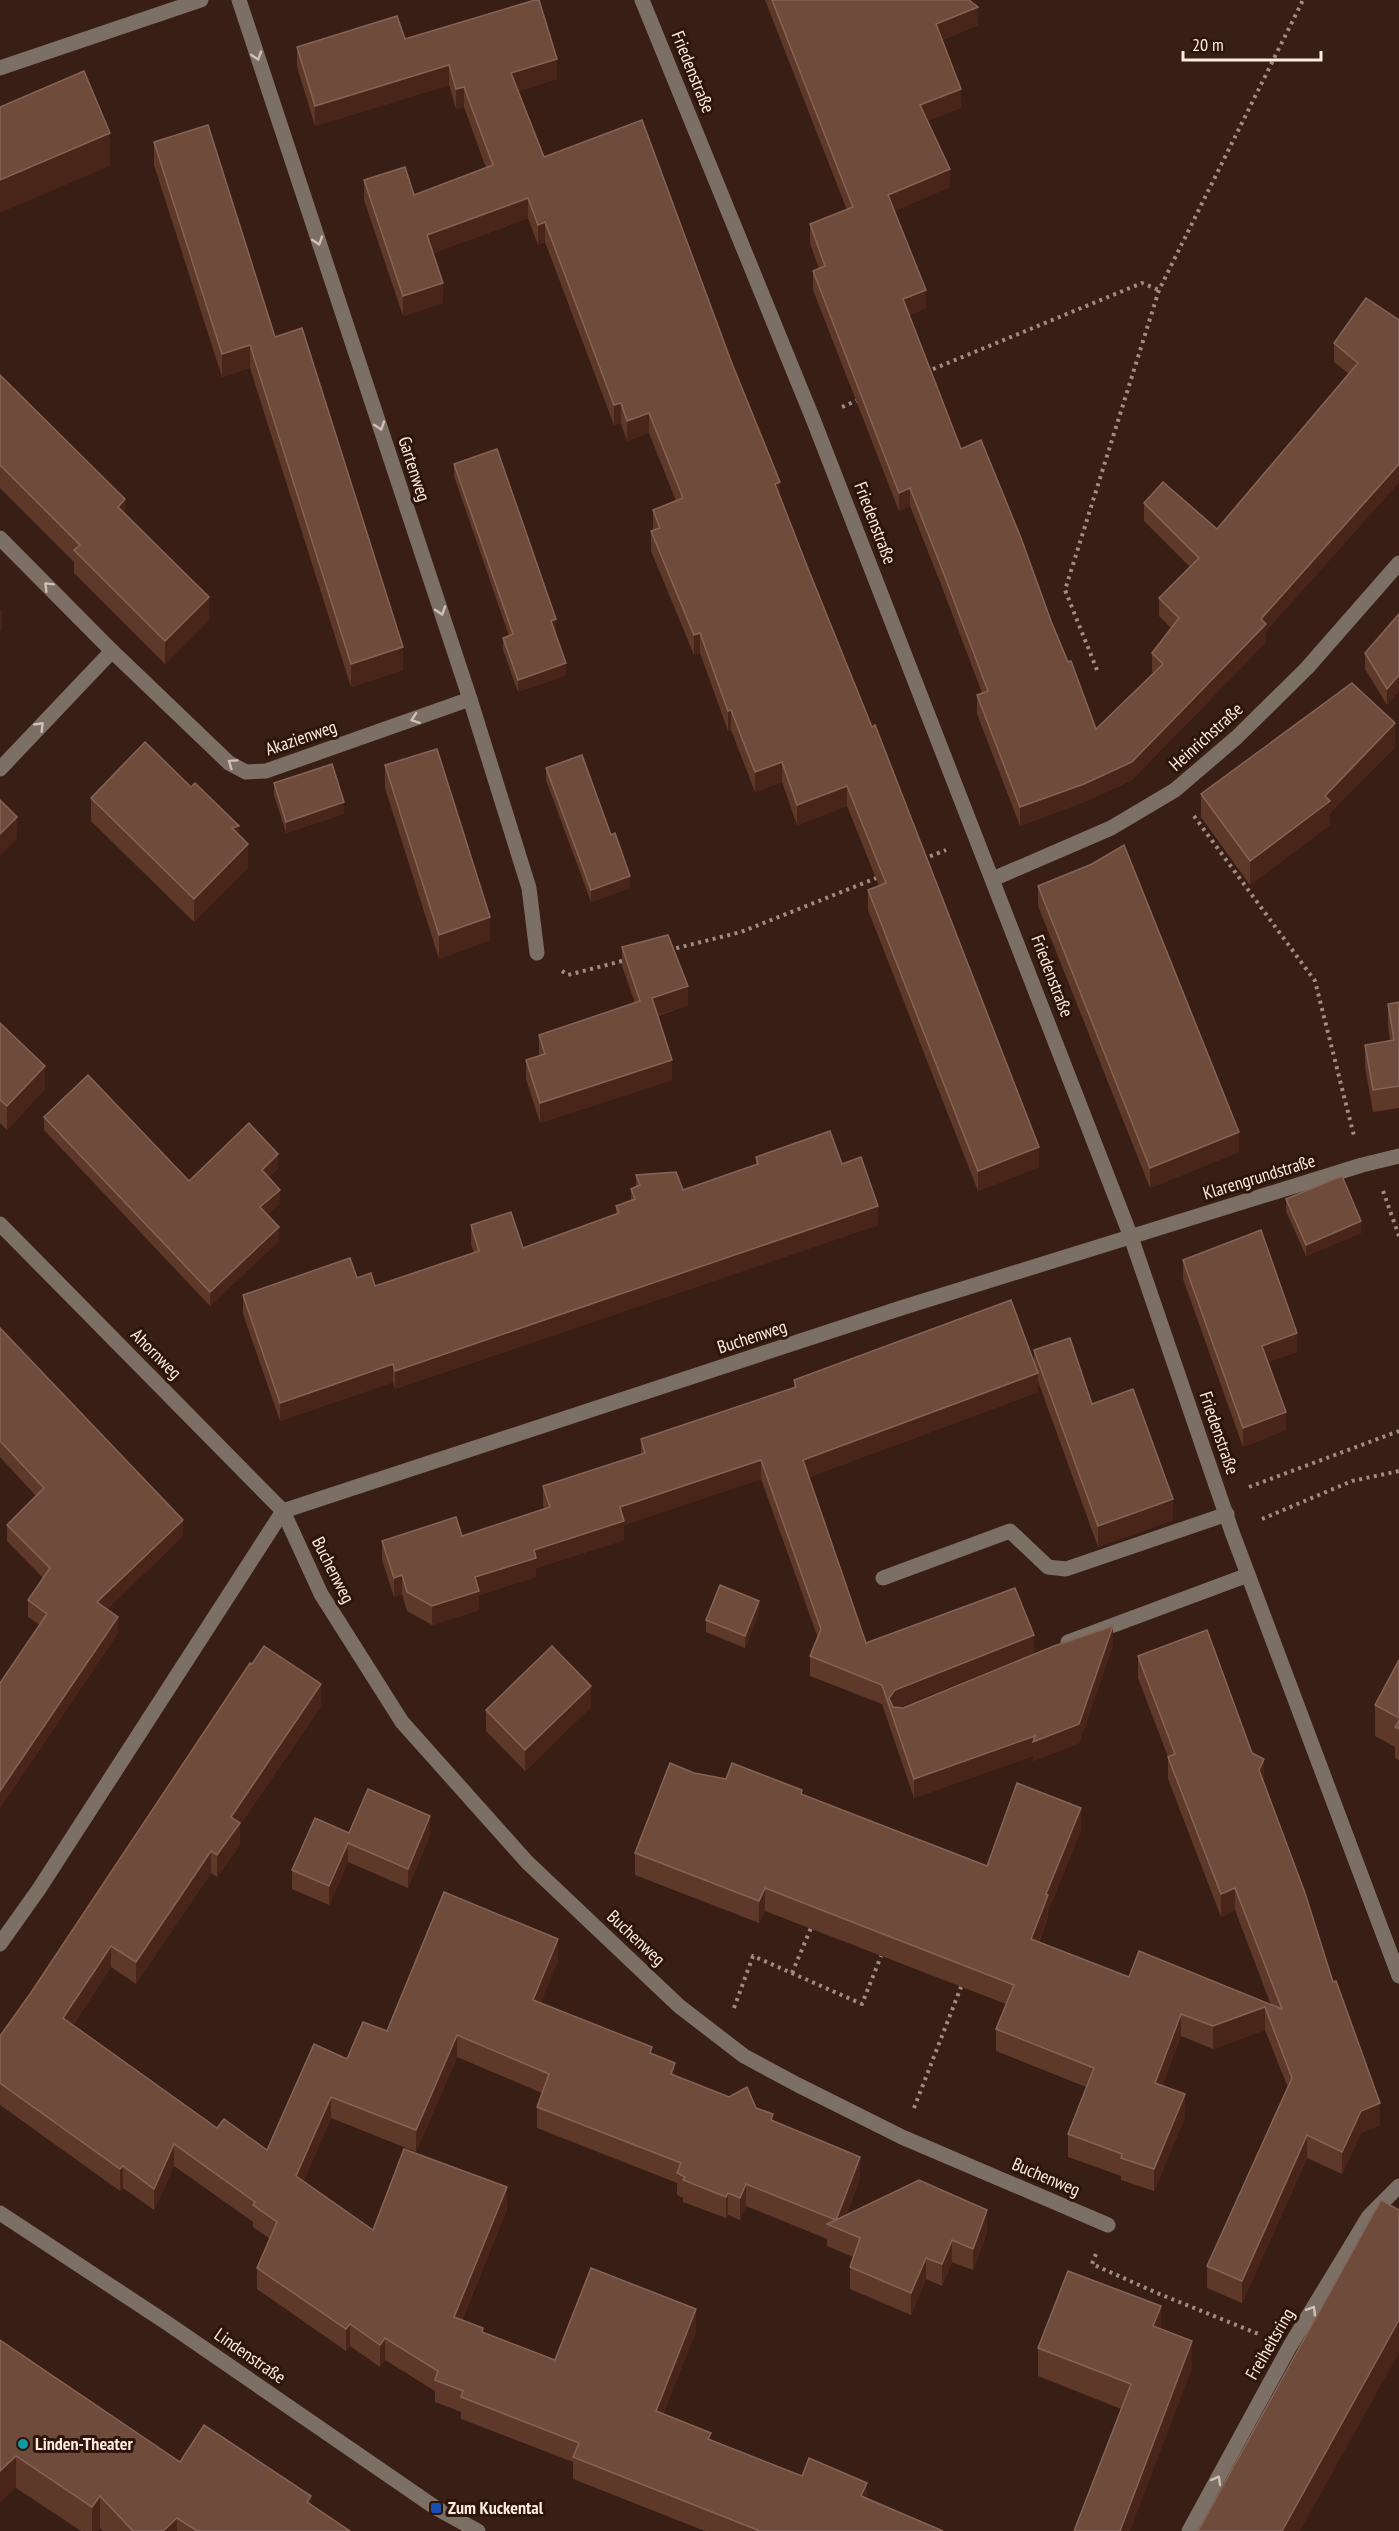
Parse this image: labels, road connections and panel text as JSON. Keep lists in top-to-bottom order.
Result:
{
  "streets": {
    "street": [
      "Friedenstraße",
      "Gartenweg",
      "Heinrichstraße",
      "Akazienweg",
      "Klarengrundstraße",
      "Buchenweg",
      "Ahornweg",
      "Freiheitsring",
      "Lindenstraße"
    ]
  },
  "crossings": [
    ["Friedenstraße", "Heinrichstraße"],
    ["Friedenstraße", "Klarengrundstraße"],
    ["Friedenstraße", "Buchenweg"],
    ["Gartenweg", "Akazienweg"],
    ["Klarengrundstraße", "Buchenweg"],
    ["Buchenweg", "Ahornweg"]
  ],
  "one_way": ["Gartenweg", "Akazienweg", "Freiheitsring"],
  "places": {
    "other": ["Linden-Theater"],
    "transit": ["Zum Kuckental"]
  },
  "scale_bar": "20 m"
}
